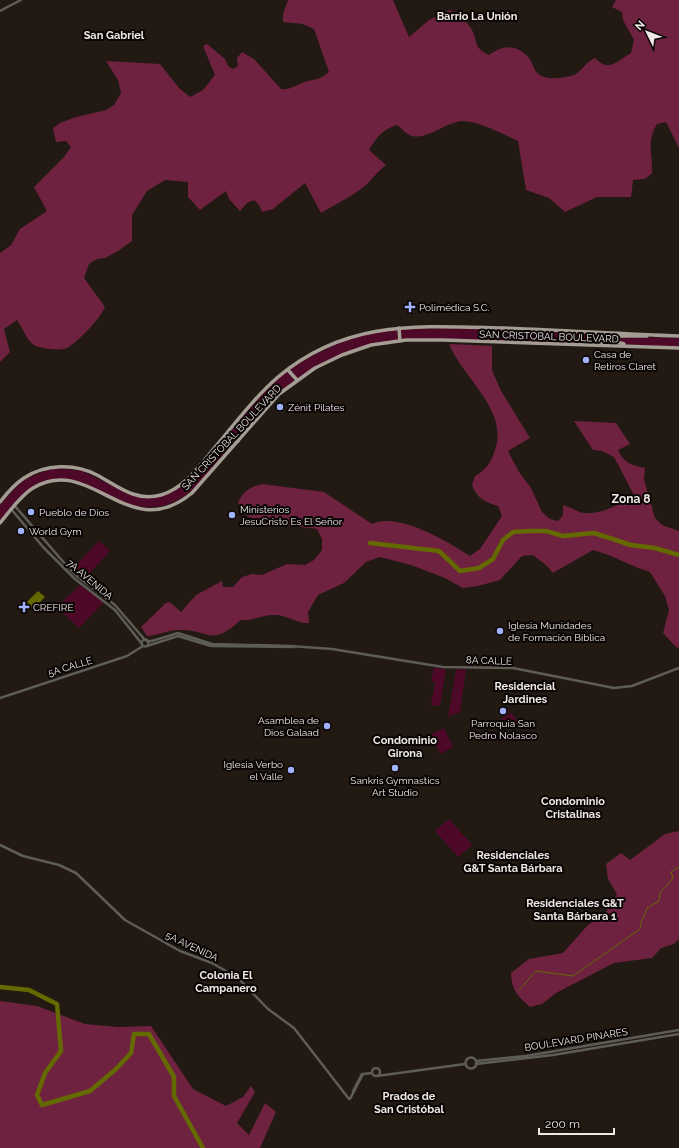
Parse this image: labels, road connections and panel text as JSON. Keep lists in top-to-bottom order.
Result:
{
  "streets": {
    "main road": ["SAN CRISTOBAL BOULEVARD"],
    "street": [
      "7A AVENIDA",
      "8A CALLE",
      "5A CALLE",
      "5A AVENIDA",
      "BOULEVARD PINARES"
    ]
  },
  "crossings": [
    ["SAN CRISTOBAL BOULEVARD", "7A AVENIDA"],
    ["7A AVENIDA", "8A CALLE"],
    ["7A AVENIDA", "5A CALLE"],
    ["8A CALLE", "5A CALLE"]
  ],
  "districts": [
    "Barrio La Unión",
    "San Gabriel",
    "Zona 8",
    "Residencial Jardines",
    "Condominio Girona",
    "Condominio Cristalinas",
    "Residenciales G&T Santa Bárbara",
    "Residenciales G&T Santa Bárbara 1",
    "Colonia El Campanero",
    "Prados de San Cristóbal"
  ],
  "places": {
    "health": ["Polimédica S.C.", "CREFIRE"],
    "other": [
      "Casa de Retiros Claret",
      "Zénit Pilates",
      "Pueblo de Dios",
      "Ministerios JesuCristo Es El Señor",
      "World Gym",
      "Iglesia Munidades de Formación Bíblica",
      "Parroquia San Pedro Nolasco",
      "Asamblea de Dios Galaad",
      "Sankris Gymnastics Art Studio",
      "Iglesia Verbo el Valle"
    ]
  },
  "scale_bar": "200 m",
  "north": "top left"
}
